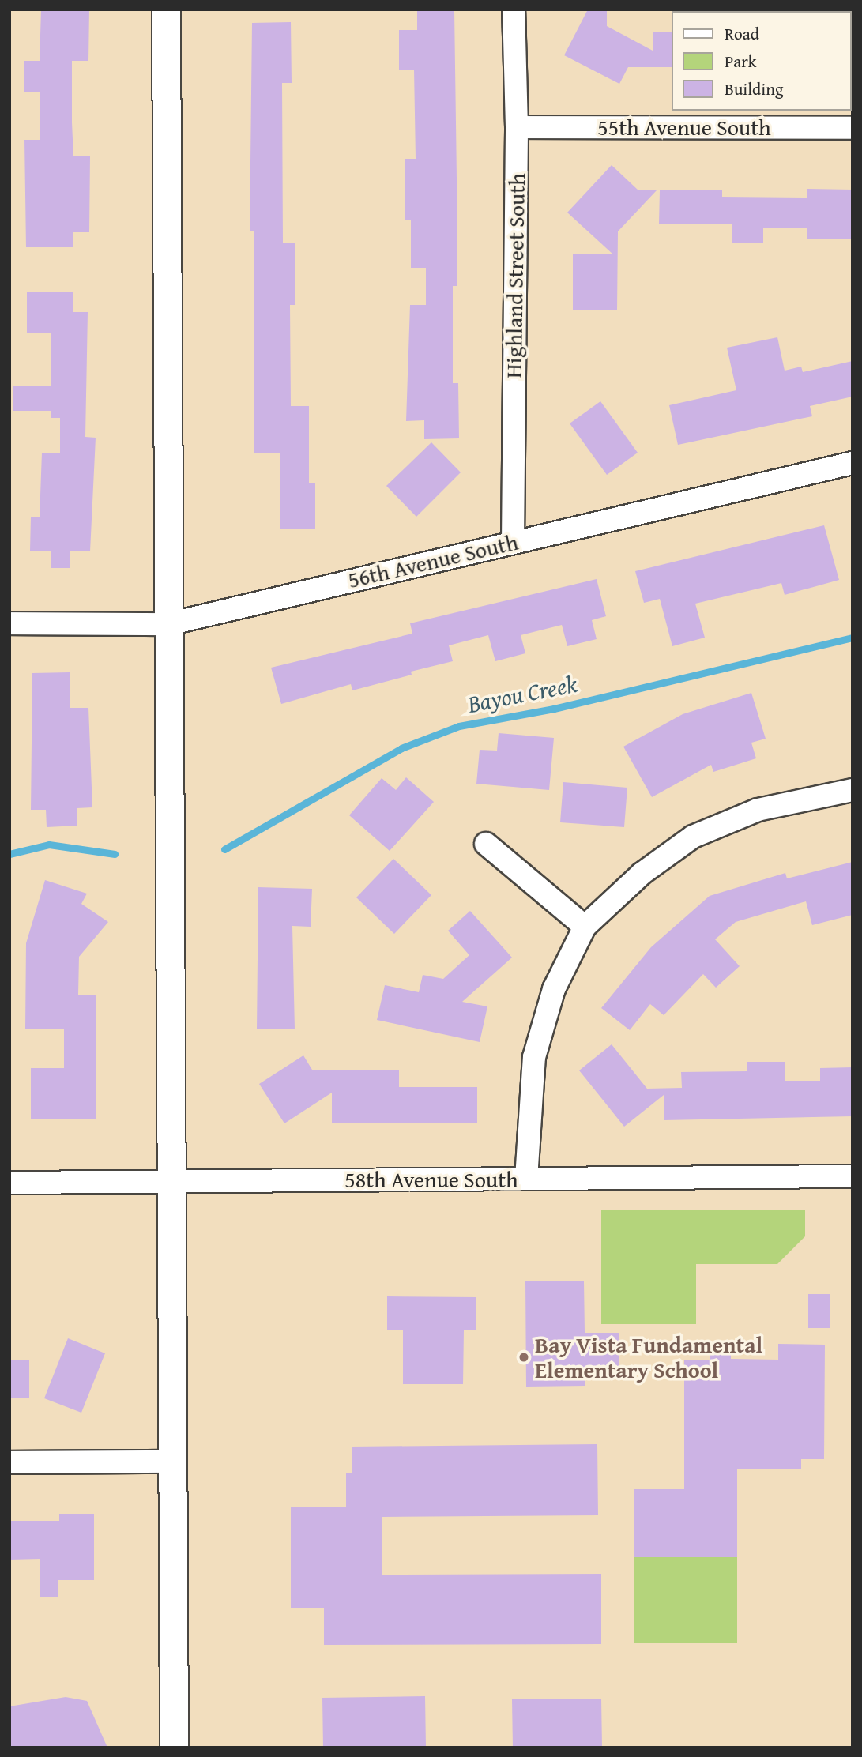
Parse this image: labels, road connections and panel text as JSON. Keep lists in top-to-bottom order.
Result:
{
  "streets": {
    "street": [
      "55th Avenue South",
      "Highland Street South",
      "56th Avenue South",
      "58th Avenue South"
    ]
  },
  "crossings": [
    ["55th Avenue South", "Highland Street South"],
    ["Highland Street South", "56th Avenue South"]
  ],
  "water": ["Bayou Creek"],
  "places": ["Bay Vista Fundamental Elementary School"],
  "legend": ["Road", "Park", "Building"]
}
